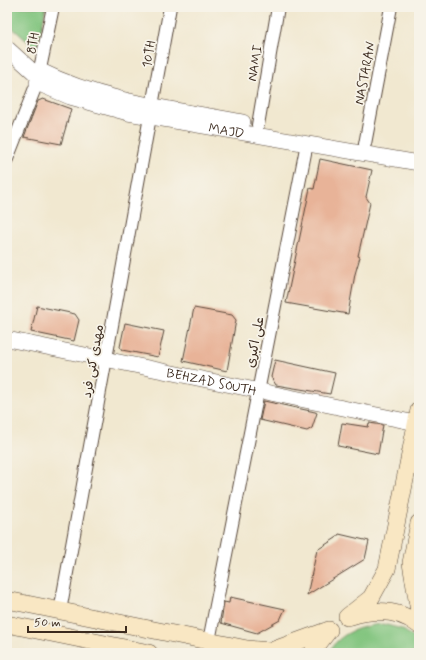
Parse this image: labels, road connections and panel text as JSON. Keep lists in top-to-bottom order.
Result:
{
  "streets": {
    "street": [
      "8TH",
      "10TH",
      "NAMI",
      "NASTARAN",
      "MAJD",
      "علی اکبری",
      "مهدی کنی فرد",
      "BEHZAD SOUTH"
    ]
  },
  "crossings": [
    ["8TH", "MAJD"],
    ["10TH", "MAJD"],
    ["10TH", "مهدی کنی فرد"],
    ["NAMI", "MAJD"],
    ["NASTARAN", "MAJD"],
    ["MAJD", "علی اکبری"],
    ["MAJD", "مهدی کنی فرد"],
    ["علی اکبری", "BEHZAD SOUTH"],
    ["مهدی کنی فرد", "BEHZAD SOUTH"]
  ],
  "scale_bar": "50 m"
}
